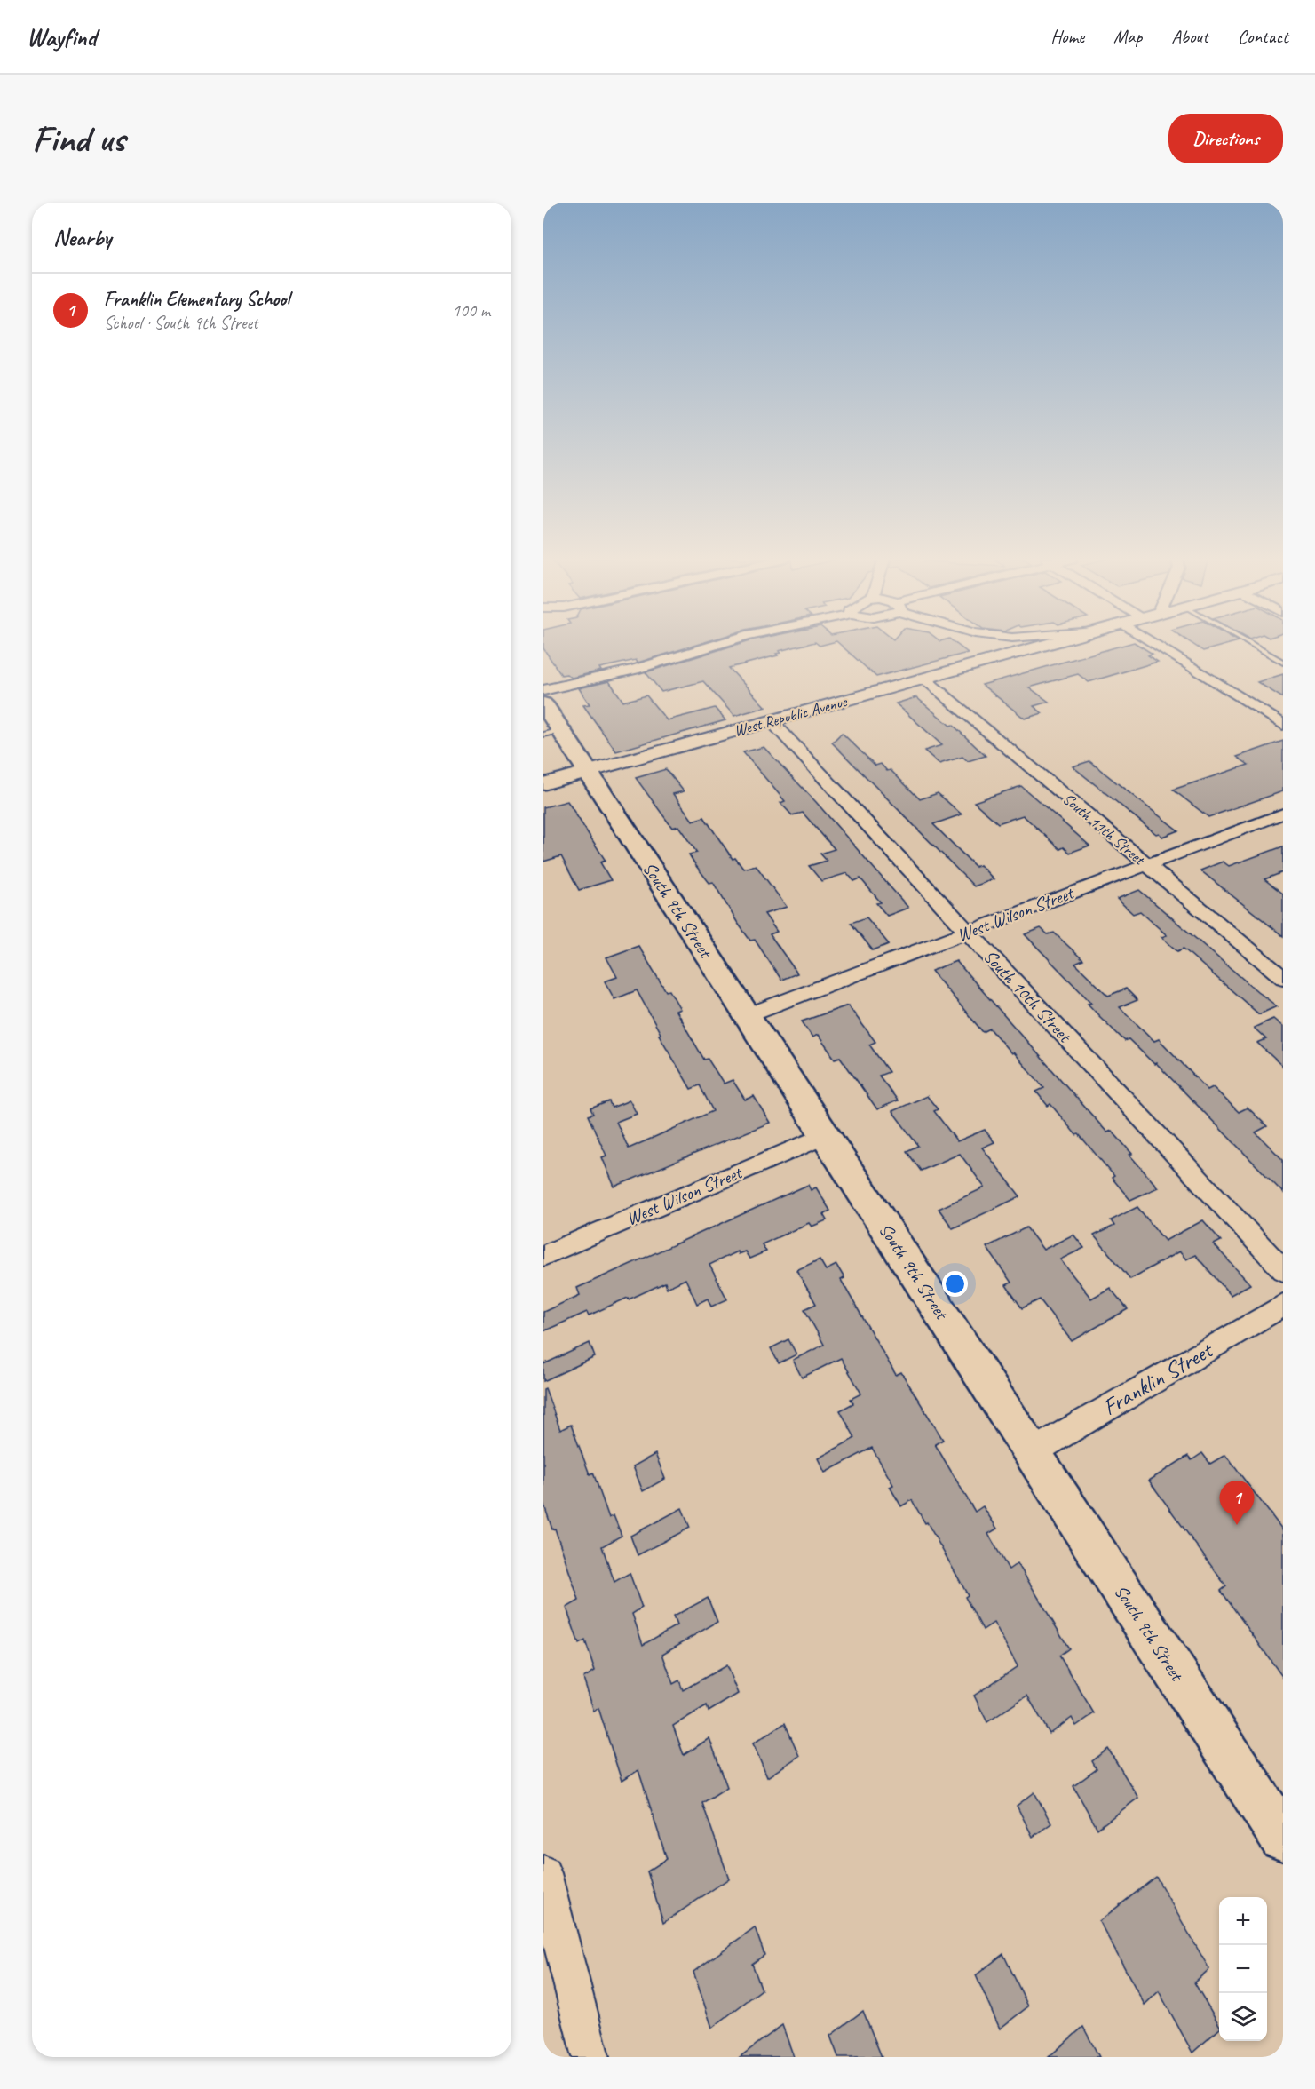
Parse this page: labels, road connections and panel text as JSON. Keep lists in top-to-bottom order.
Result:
{
  "streets": {
    "main road": ["South 9th Street"],
    "street": [
      "West Republic Avenue",
      "South 11th Street",
      "West Wilson Street",
      "South 10th Street",
      "Franklin Street"
    ]
  },
  "crossings": [
    ["West Republic Avenue", "South 11th Street"],
    ["West Republic Avenue", "South 9th Street"],
    ["West Republic Avenue", "South 10th Street"],
    ["South 11th Street", "West Wilson Street"],
    ["South 9th Street", "West Wilson Street"],
    ["South 9th Street", "Franklin Street"],
    ["West Wilson Street", "South 10th Street"]
  ],
  "page": {
    "header": "Wayfind",
    "nav": [
      "Home",
      "Map",
      "About",
      "Contact"
    ],
    "buttons": "Directions",
    "title": "Find us",
    "heading": "Nearby",
    "list": [
      {
        "mark": "1",
        "name": "Franklin Elementary School",
        "note": "School · South 9th Street",
        "value": "100 m"
      }
    ],
    "pins": "1",
    "map_buttons": ["+", "−"]
  }
}
